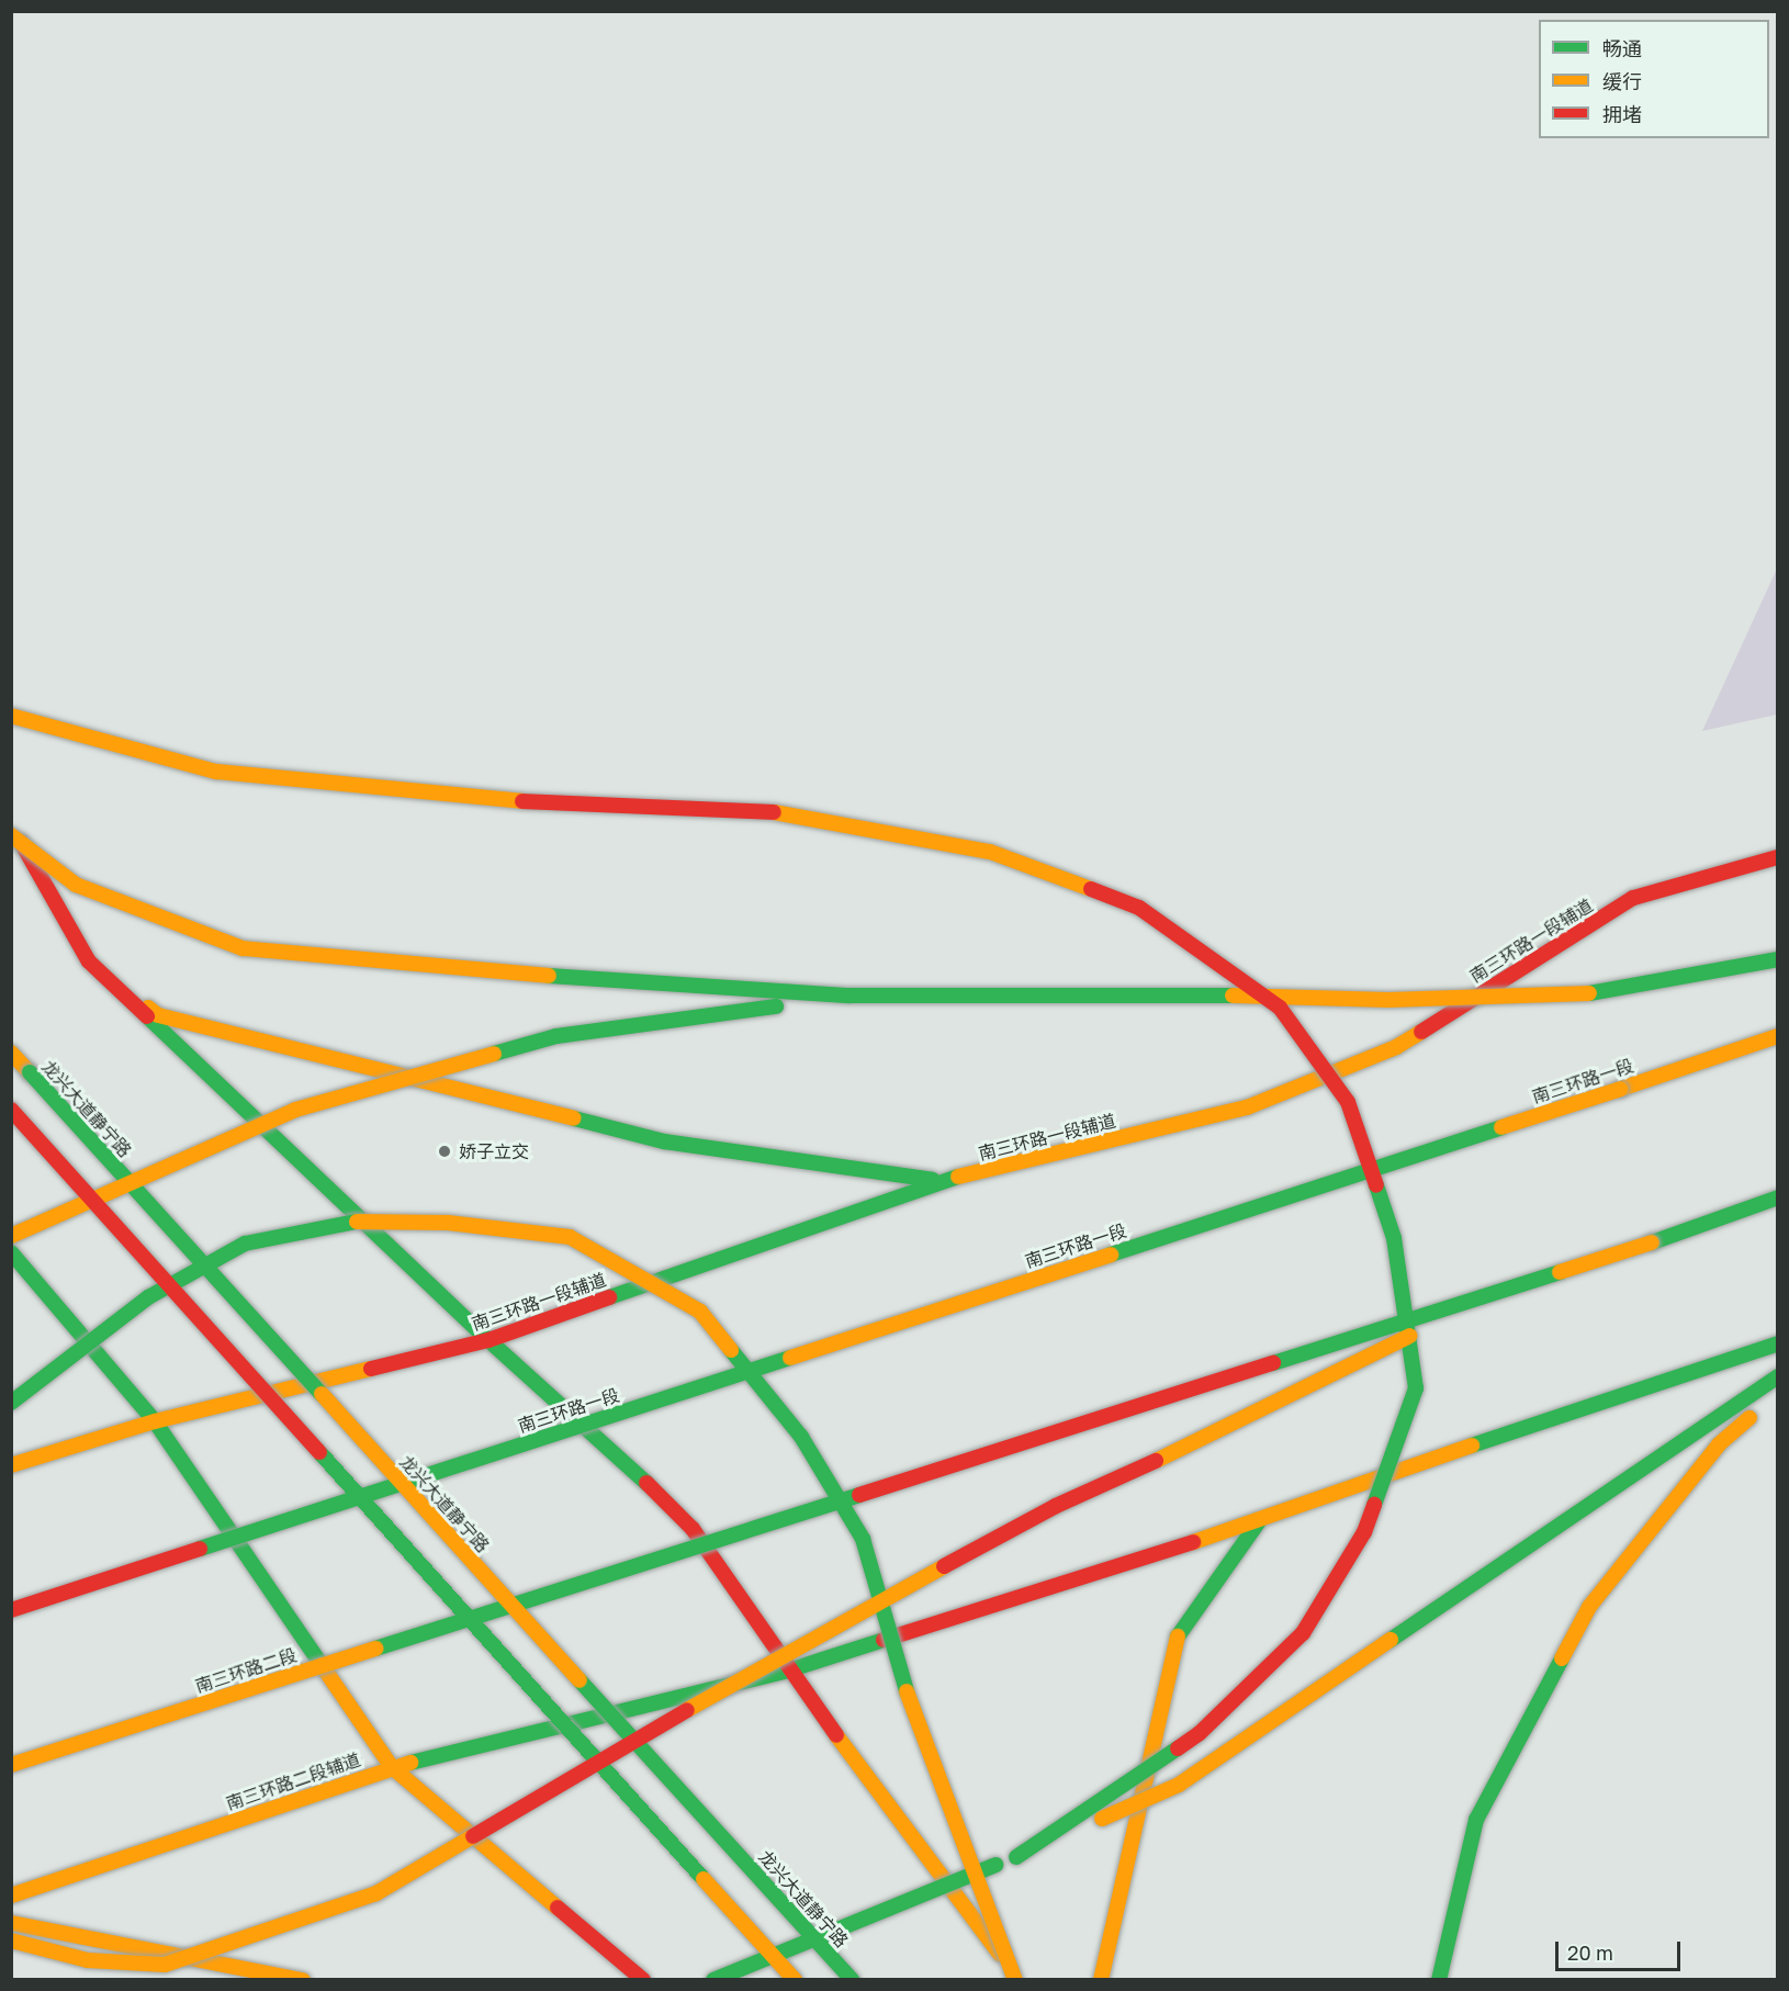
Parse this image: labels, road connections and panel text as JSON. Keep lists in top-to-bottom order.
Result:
{
  "streets": {
    "main road": [
      "南三环路一段辅道",
      "南三环路一段",
      "龙兴大道静宁路",
      "南三环路二段",
      "南三环路二段辅道"
    ]
  },
  "places": ["娇子立交"],
  "legend": ["畅通", "缓行", "拥堵"],
  "scale_bar": "20 m"
}
